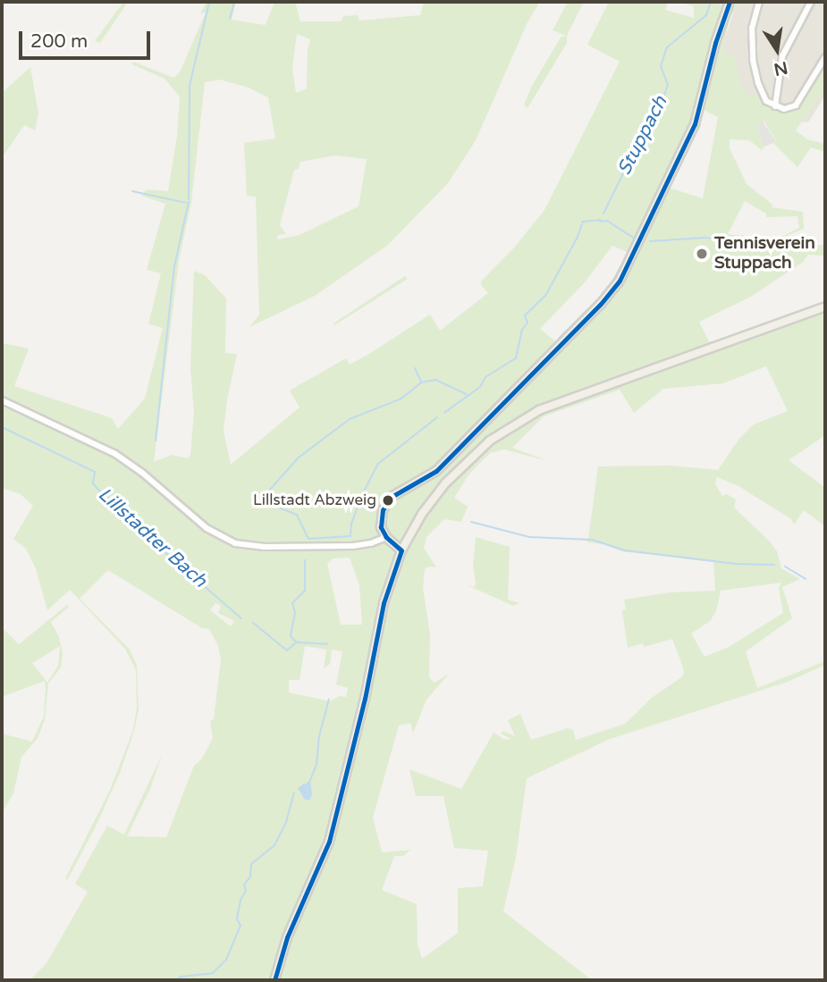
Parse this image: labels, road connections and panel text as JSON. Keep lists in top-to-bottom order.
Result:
{
  "water": ["Stuppach", "Lillstadter Bach"],
  "places": ["Tennisverein Stuppach", "Lillstadt Abzweig"],
  "scale_bar": "200 m",
  "north": "bottom"
}
